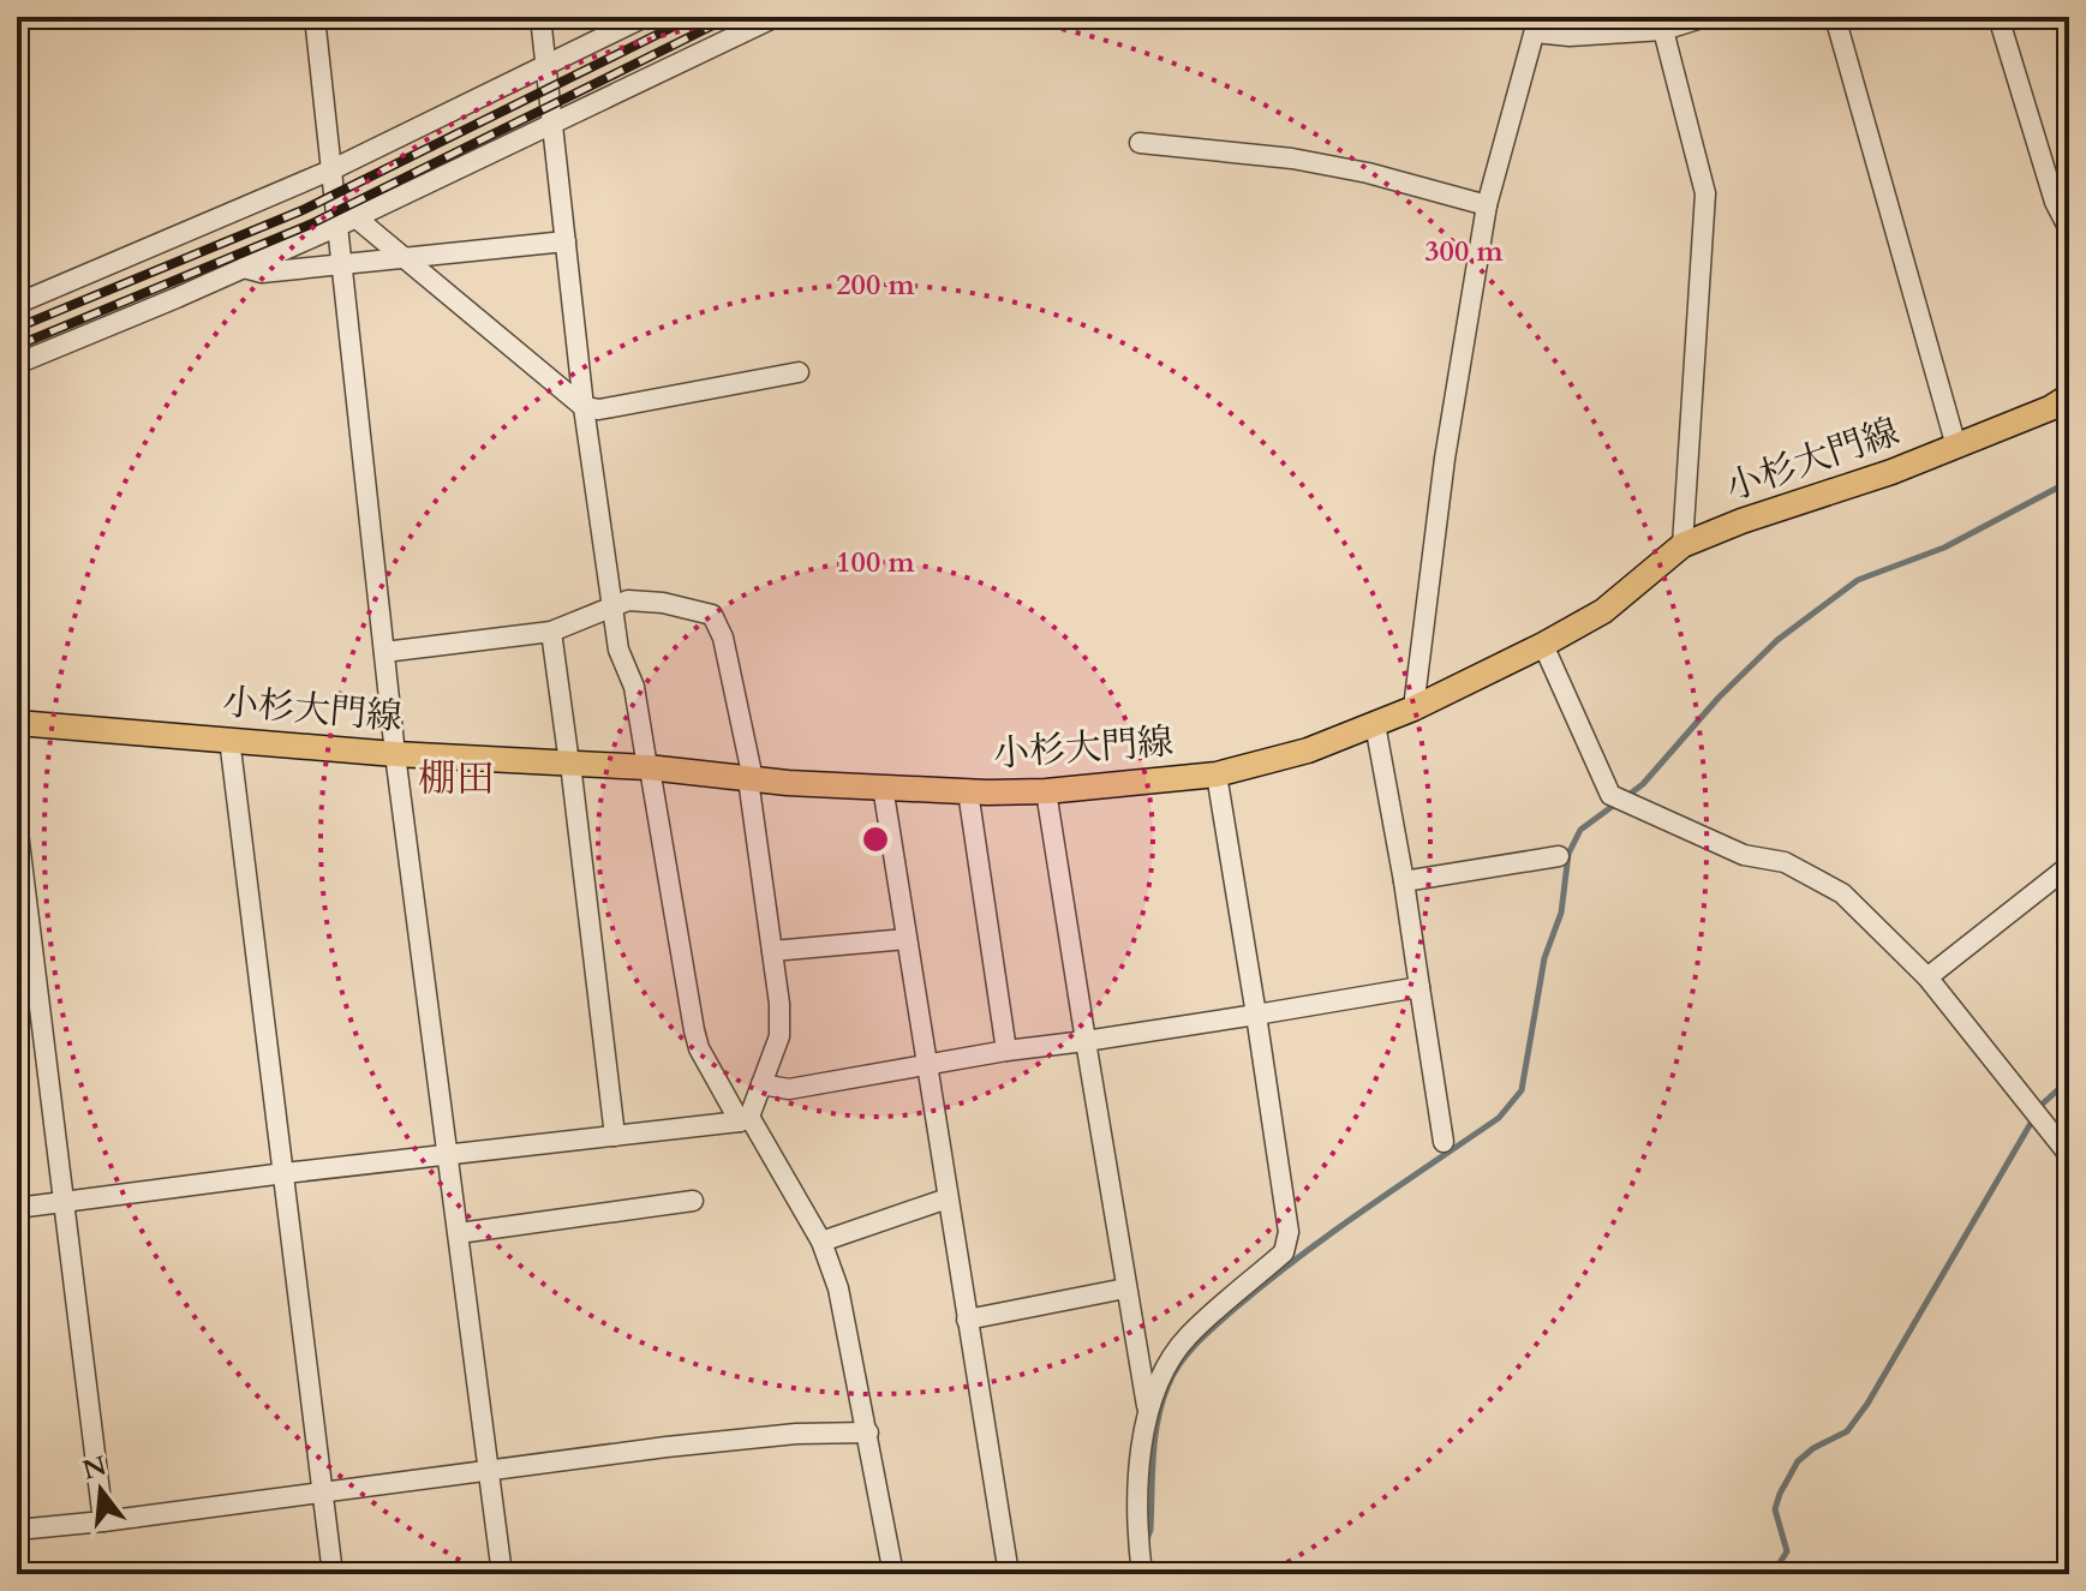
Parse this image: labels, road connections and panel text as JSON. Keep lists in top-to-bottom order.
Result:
{
  "streets": {
    "main road": ["小杉大門線"]
  },
  "districts": ["棚田"],
  "north": "top",
  "rings": ["300 m", "200 m", "100 m"]
}
